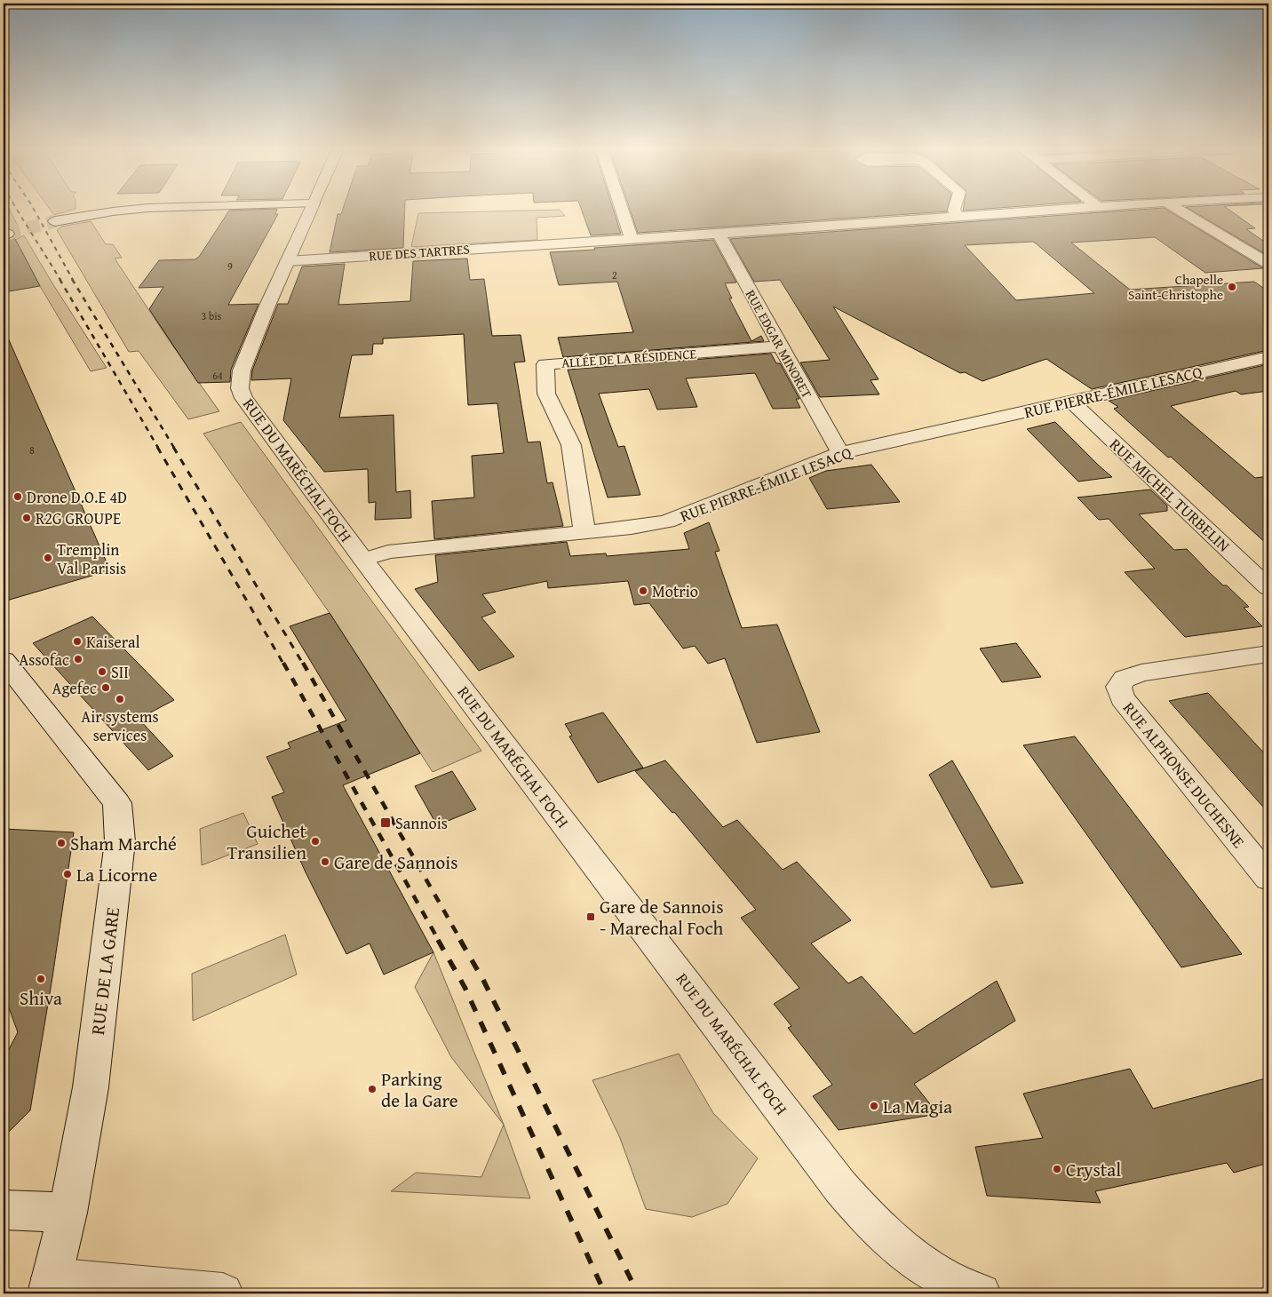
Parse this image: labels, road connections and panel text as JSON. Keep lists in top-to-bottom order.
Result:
{
  "streets": {
    "street": [
      "RUE DES TARTRES",
      "RUE EDGAR MINORET",
      "ALLÉE DE LA RÉSIDENCE",
      "RUE PIERRE-ÉMILE LESACQ",
      "RUE DU MARÉCHAL FOCH",
      "RUE MICHEL TURBELIN",
      "RUE ALPHONSE DUCHESNE",
      "RUE DE LA GARE"
    ]
  },
  "crossings": [
    ["RUE DES TARTRES", "RUE EDGAR MINORET"],
    ["RUE DES TARTRES", "RUE DU MARÉCHAL FOCH"],
    ["RUE EDGAR MINORET", "ALLÉE DE LA RÉSIDENCE"],
    ["RUE EDGAR MINORET", "RUE PIERRE-ÉMILE LESACQ"],
    ["ALLÉE DE LA RÉSIDENCE", "RUE PIERRE-ÉMILE LESACQ"],
    ["RUE PIERRE-ÉMILE LESACQ", "RUE DU MARÉCHAL FOCH"],
    ["RUE PIERRE-ÉMILE LESACQ", "RUE MICHEL TURBELIN"]
  ],
  "places": {
    "other": [
      "Chapelle Saint-Christophe",
      "Drone D.O.E 4D",
      "R2G GROUPE",
      "Tremplin Val Parisis",
      "Motrio",
      "Kaiseral",
      "Assofac",
      "SII",
      "Agefec",
      "Air systems services",
      "Guichet Transilien",
      "Sham Marché",
      "Gare de Sannois",
      "La Licorne",
      "Shiva",
      "Parking de la Gare",
      "La Magia",
      "Crystal"
    ],
    "transit": ["Sannois", "Gare de Sannois - Marechal Foch"]
  },
  "house_numbers": [
    "9",
    "2",
    "3 bis",
    "64",
    "8"
  ]
}
